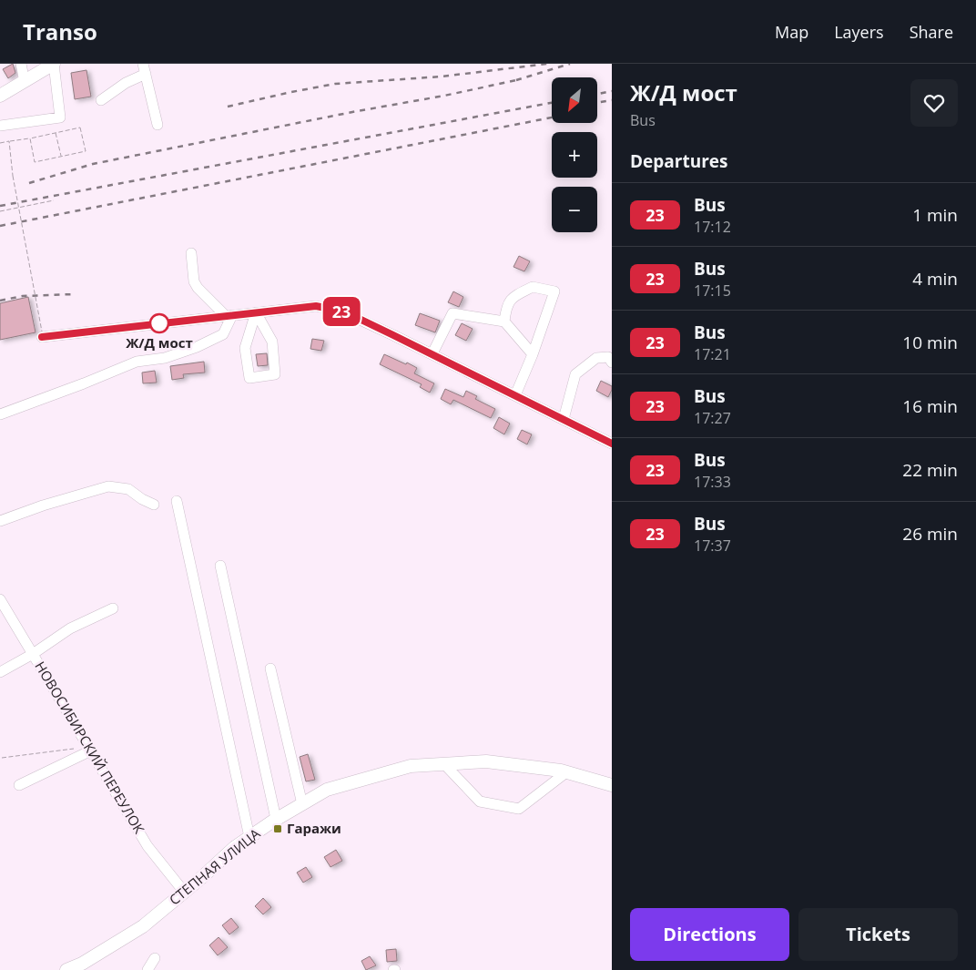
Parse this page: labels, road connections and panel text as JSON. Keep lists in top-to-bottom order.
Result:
{
  "streets": {
    "main road": ["СТЕПНАЯ УЛИЦА"],
    "street": ["НОВОСИБИРСКИЙ ПЕРЕУЛОК"]
  },
  "crossings": [
    ["НОВОСИБИРСКИЙ ПЕРЕУЛОК", "СТЕПНАЯ УЛИЦА"]
  ],
  "places": {
    "other": ["Ж/Д мост"],
    "transit": ["Гаражи"]
  },
  "lines": ["bus line 23"],
  "north": "bottom left",
  "page": {
    "header": "Transo",
    "nav": ["Map", "Layers", "Share"],
    "on_map": "23",
    "heading": [
      ["Ж/Д мост", "Bus"],
      "Departures"
    ],
    "map_buttons": ["+", "−"],
    "list": [
      {
        "mark": "23",
        "name": "Bus",
        "note": "17:12",
        "value": "1 min"
      },
      {
        "mark": "23",
        "name": "Bus",
        "note": "17:15",
        "value": "4 min"
      },
      {
        "mark": "23",
        "name": "Bus",
        "note": "17:21",
        "value": "10 min"
      },
      {
        "mark": "23",
        "name": "Bus",
        "note": "17:27",
        "value": "16 min"
      },
      {
        "mark": "23",
        "name": "Bus",
        "note": "17:33",
        "value": "22 min"
      },
      {
        "mark": "23",
        "name": "Bus",
        "note": "17:37",
        "value": "26 min"
      }
    ],
    "buttons": ["Directions", "Tickets"]
  }
}
